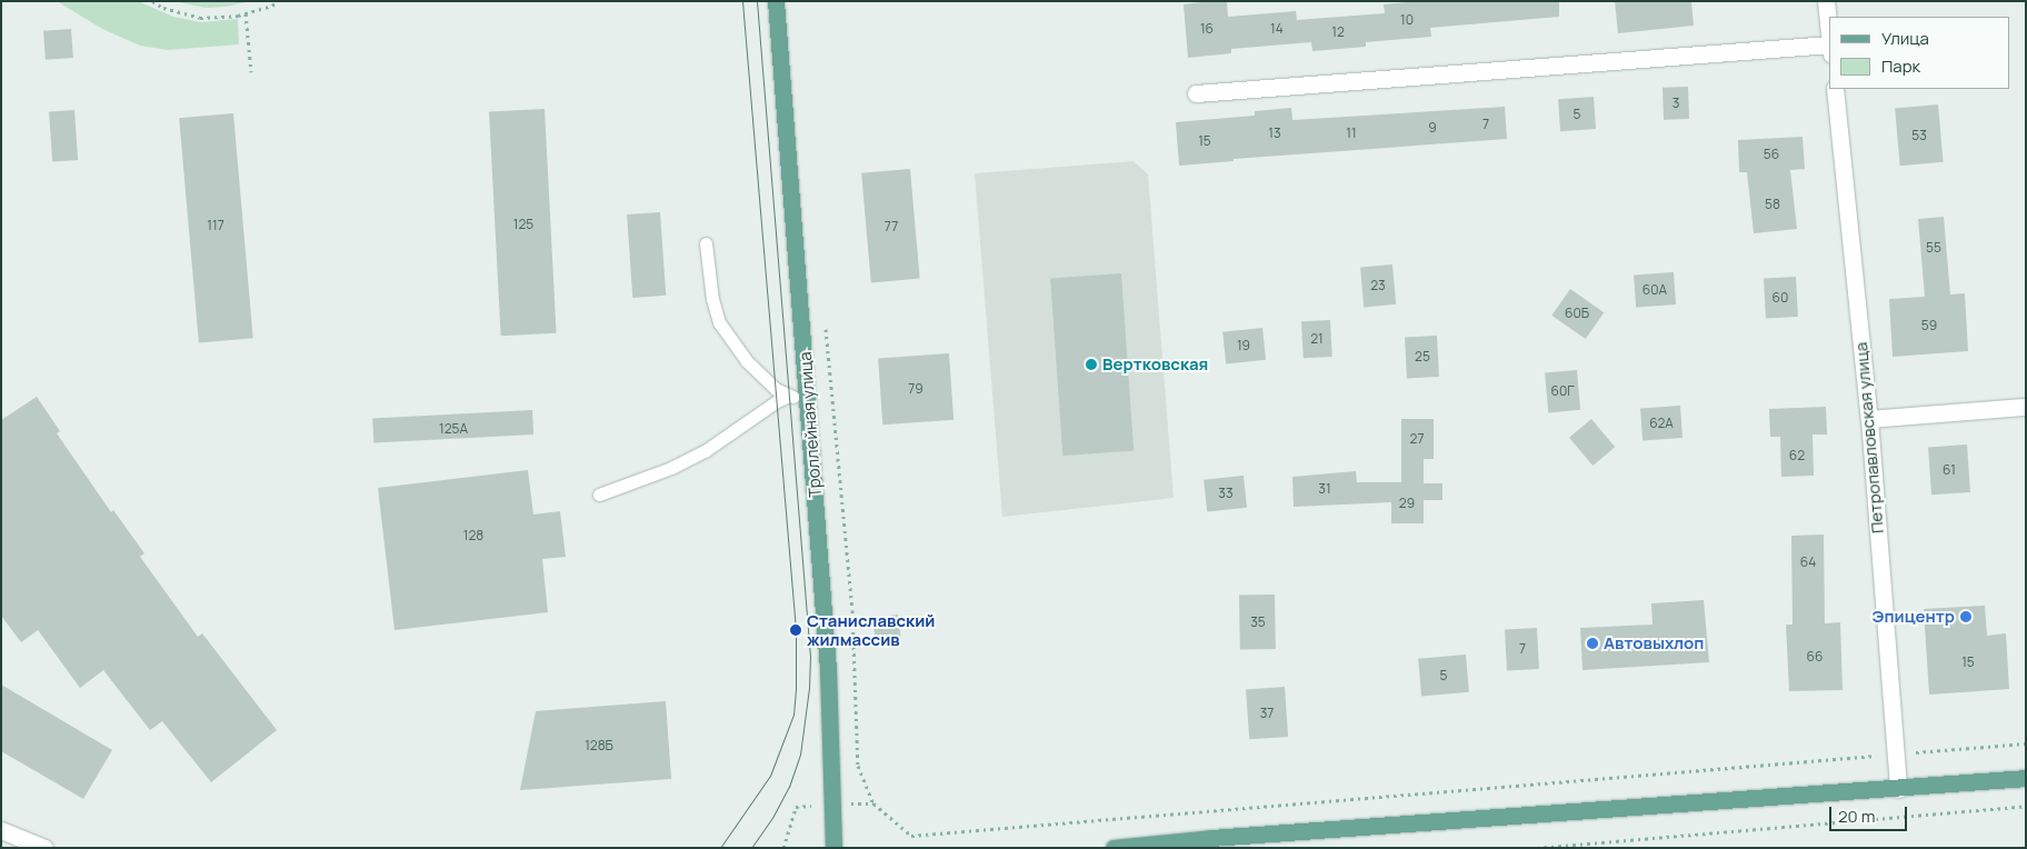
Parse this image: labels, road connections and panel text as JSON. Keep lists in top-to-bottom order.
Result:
{
  "streets": {
    "main road": ["Троллейная улица"],
    "street": ["Петропавловская улица"]
  },
  "places": [
    "Вертковская",
    "Эпицентр",
    "Станиславский жилмассив",
    "Автовыхлоп"
  ],
  "house_numbers": [
    "10",
    "16",
    "14",
    "12",
    "3",
    "5",
    "7",
    "9",
    "13",
    "11",
    "53",
    "15",
    "56",
    "58",
    "125",
    "117",
    "77",
    "55",
    "23",
    "60А",
    "60",
    "60Б",
    "59",
    "21",
    "19",
    "25",
    "79",
    "60Г",
    "62А",
    "125А",
    "27",
    "62",
    "61",
    "31",
    "33",
    "29",
    "128",
    "64",
    "35",
    "7",
    "66",
    "15",
    "5",
    "37",
    "128Б"
  ],
  "legend": ["Улица", "Парк"],
  "scale_bar": "20 m"
}
